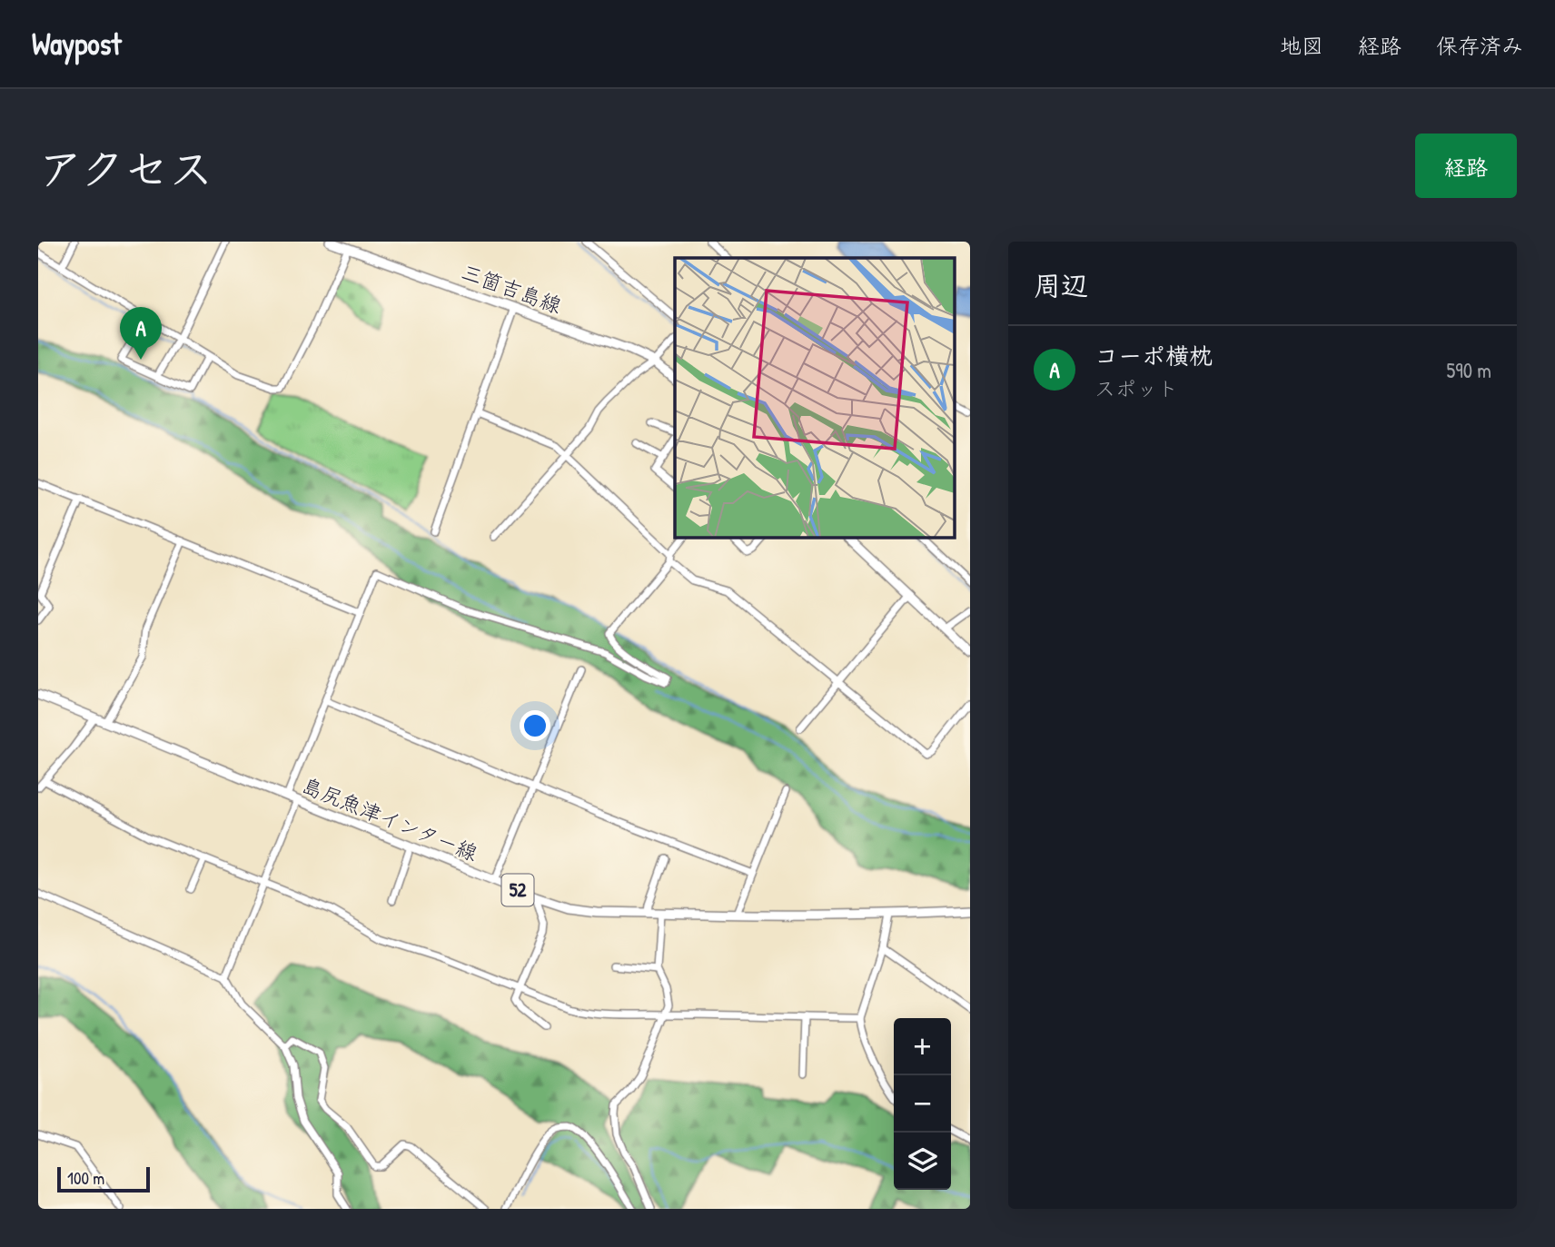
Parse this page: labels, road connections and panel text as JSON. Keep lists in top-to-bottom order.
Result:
{
  "streets": {
    "main road": ["三箇吉島線", "島尻魚津インター線", "52"]
  },
  "scale_bar": "100 m",
  "page": {
    "header": "Waypost",
    "nav": ["地図", "経路", "保存済み"],
    "title": "アクセス",
    "buttons": "経路",
    "heading": "周辺",
    "pins": "A",
    "list": [
      {
        "mark": "A",
        "name": "コーポ横枕",
        "note": "スポット",
        "value": "590 m"
      }
    ],
    "map_buttons": ["+", "−"],
    "scale": "100 m"
  }
}
